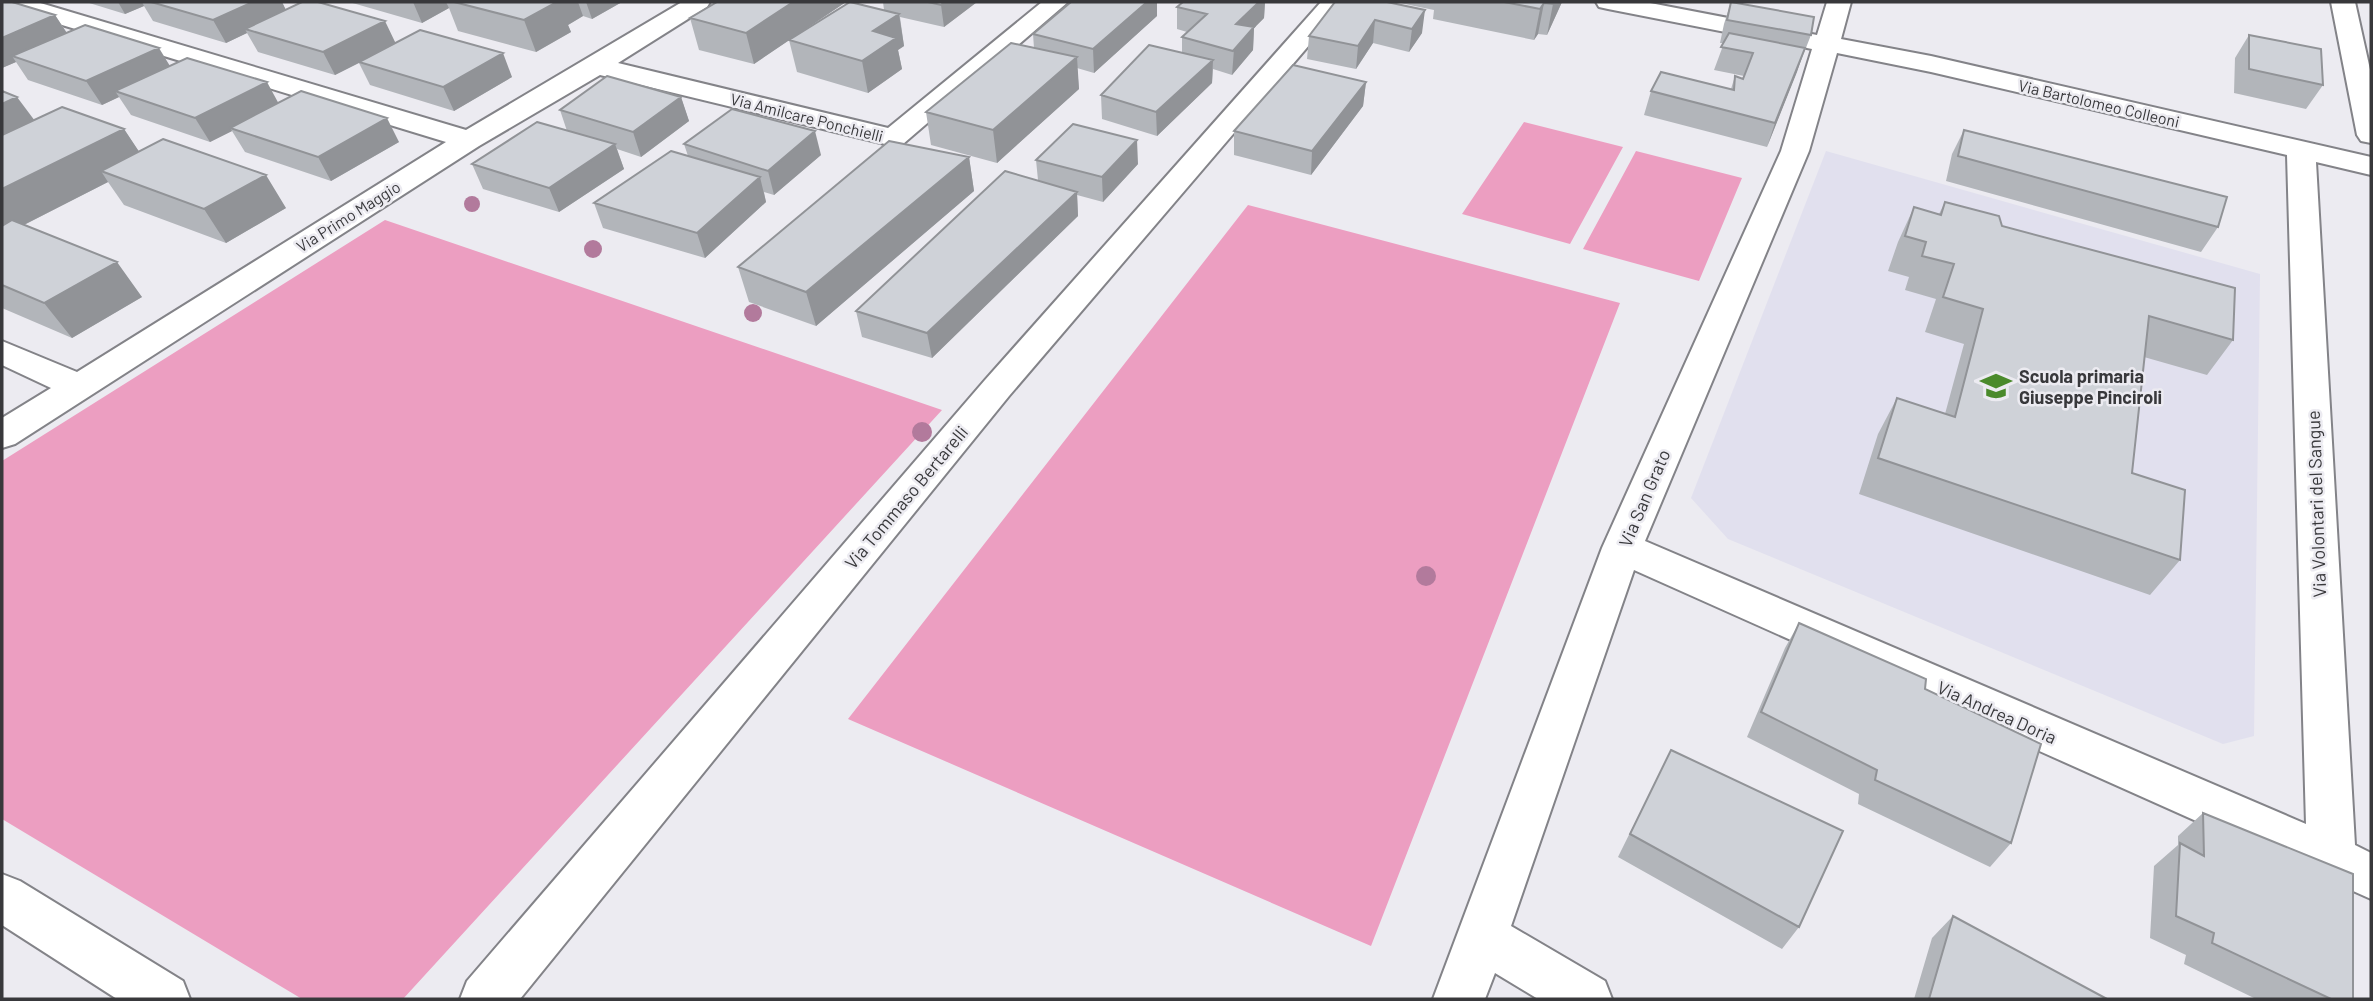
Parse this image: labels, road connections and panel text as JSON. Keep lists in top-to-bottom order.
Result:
{
  "streets": {
    "street": [
      "Via Bartolomeo Colleoni",
      "Via Amilcare Ponchielli",
      "Via Primo Maggio",
      "Via Tommaso Bertarelli",
      "Via San Grato",
      "Via Volontari del Sangue",
      "Via Andrea Doria"
    ]
  },
  "crossings": [
    ["Via Bartolomeo Colleoni", "Via San Grato"],
    ["Via Bartolomeo Colleoni", "Via Volontari del Sangue"],
    ["Via Amilcare Ponchielli", "Via Primo Maggio"],
    ["Via San Grato", "Via Andrea Doria"],
    ["Via Volontari del Sangue", "Via Andrea Doria"]
  ],
  "places": {
    "school or university": ["Scuola primaria Giuseppe Pinciroli"]
  }
}
